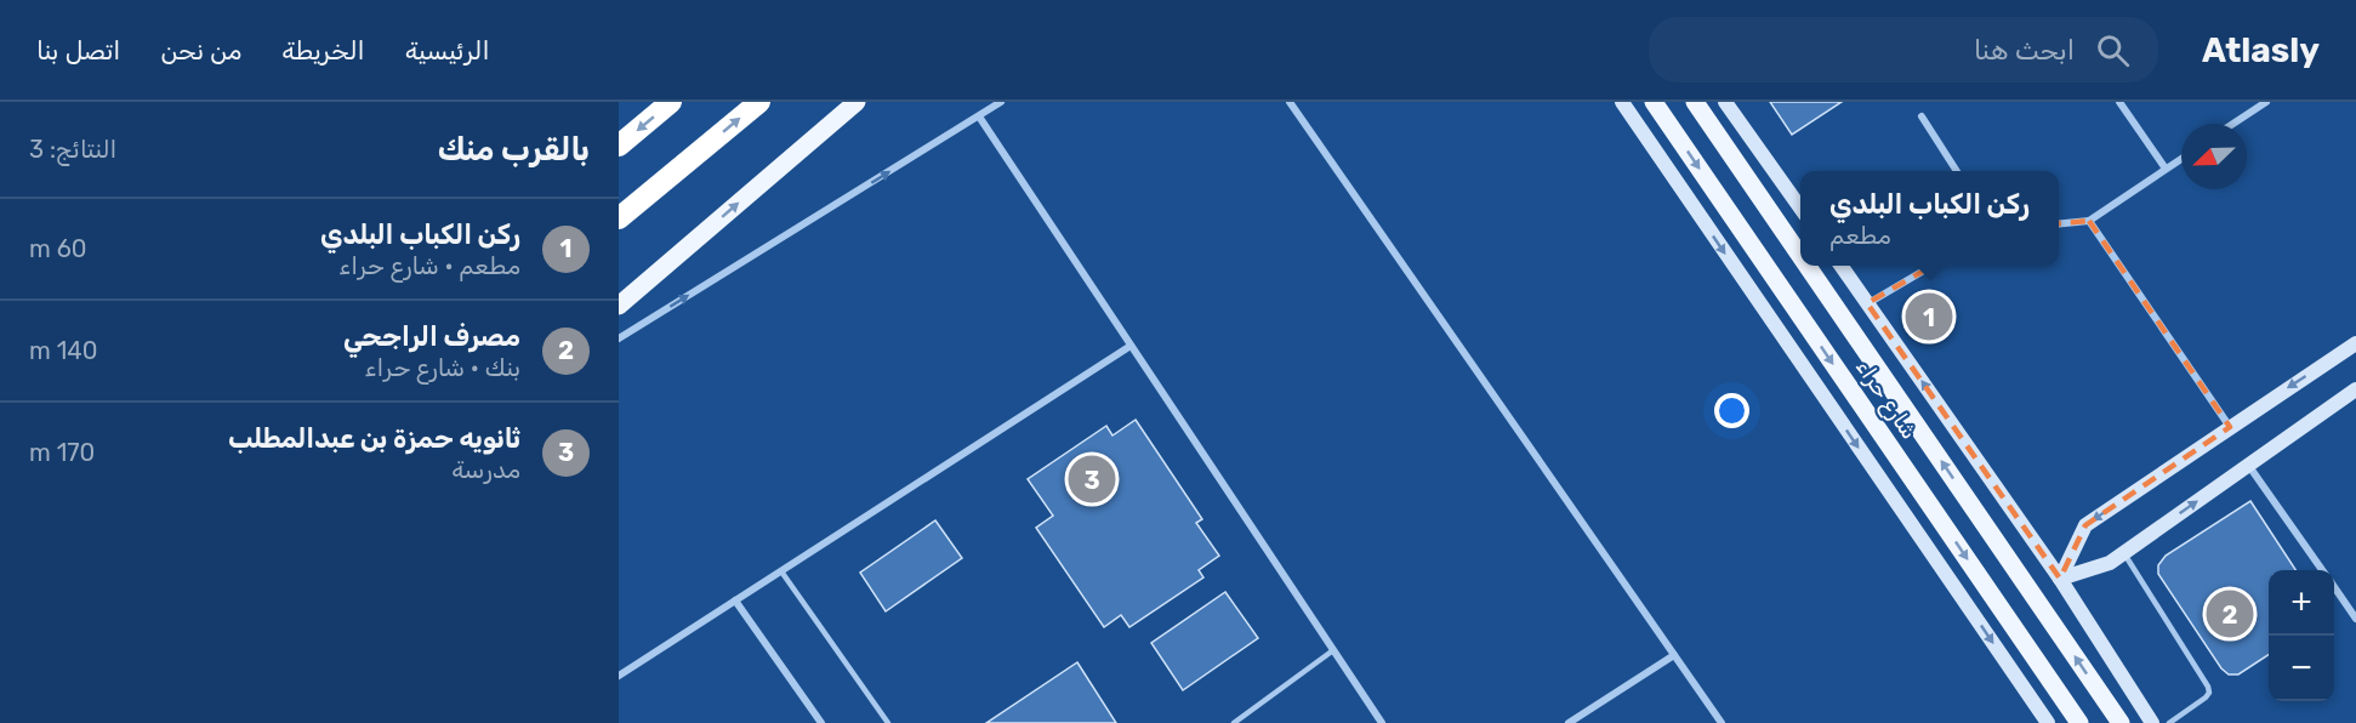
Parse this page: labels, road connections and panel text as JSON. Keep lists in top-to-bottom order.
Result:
{
  "streets": {
    "main road": ["شارع حراء"]
  },
  "north": "bottom left",
  "page": {
    "header": "Atlasly",
    "search": "ابحث هنا",
    "nav": [
      "الرئيسية",
      "الخريطة",
      "من نحن",
      "اتصل بنا"
    ],
    "heading": ["بالقرب منك", "النتائج: 3"],
    "popup": ["ركن الكباب البلدي", "مطعم"],
    "list": [
      {
        "mark": "1",
        "name": "ركن الكباب البلدي",
        "note": "مطعم · شارع حراء",
        "value": "60 m"
      },
      {
        "mark": "2",
        "name": "مصرف الراجحي",
        "note": "بنك · شارع حراء",
        "value": "140 m"
      },
      {
        "mark": "3",
        "name": "ثانويه حمزة بن عبدالمطلب",
        "note": "مدرسة",
        "value": "170 m"
      }
    ],
    "pins": ["1", "3", "2"],
    "map_buttons": ["+", "−"]
  }
}
